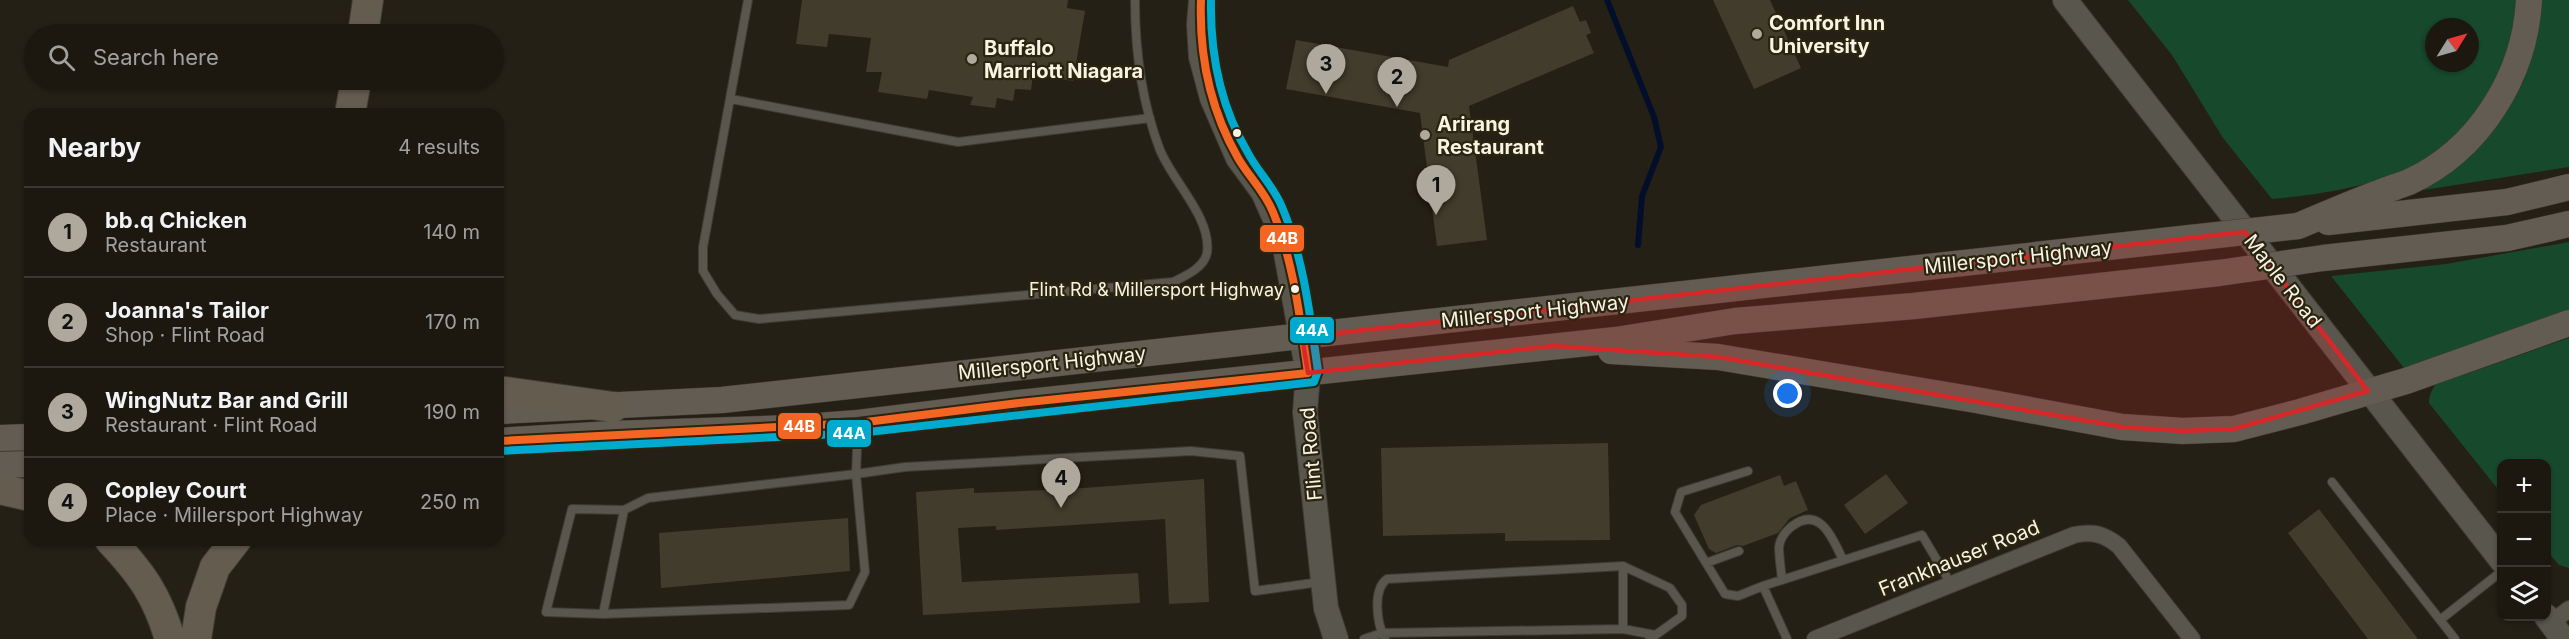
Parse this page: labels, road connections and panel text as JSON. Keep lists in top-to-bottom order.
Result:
{
  "streets": {
    "main road": ["Millersport Highway", "Maple Road", "Flint Road"],
    "street": ["Frankhauser Road"]
  },
  "crossings": [
    ["Millersport Highway", "Flint Road"]
  ],
  "places": [
    "Comfort Inn University",
    "Buffalo Marriott Niagara",
    "Arirang Restaurant",
    "Flint Rd & Millersport Highway"
  ],
  "lines": ["transit line 44B", "transit line 44A"],
  "north": "top right",
  "page": {
    "search": "Search here",
    "pins": [
      "3",
      "2",
      "1",
      "4"
    ],
    "heading": ["Nearby", "4 results"],
    "list": [
      {
        "mark": "1",
        "name": "bb.q Chicken",
        "note": "Restaurant",
        "value": "140 m"
      },
      {
        "mark": "2",
        "name": "Joanna's Tailor",
        "note": "Shop · Flint Road",
        "value": "170 m"
      },
      {
        "mark": "3",
        "name": "WingNutz Bar and Grill",
        "note": "Restaurant · Flint Road",
        "value": "190 m"
      },
      {
        "mark": "4",
        "name": "Copley Court",
        "note": "Place · Millersport Highway",
        "value": "250 m"
      }
    ],
    "map_buttons": ["+", "−"]
  }
}
